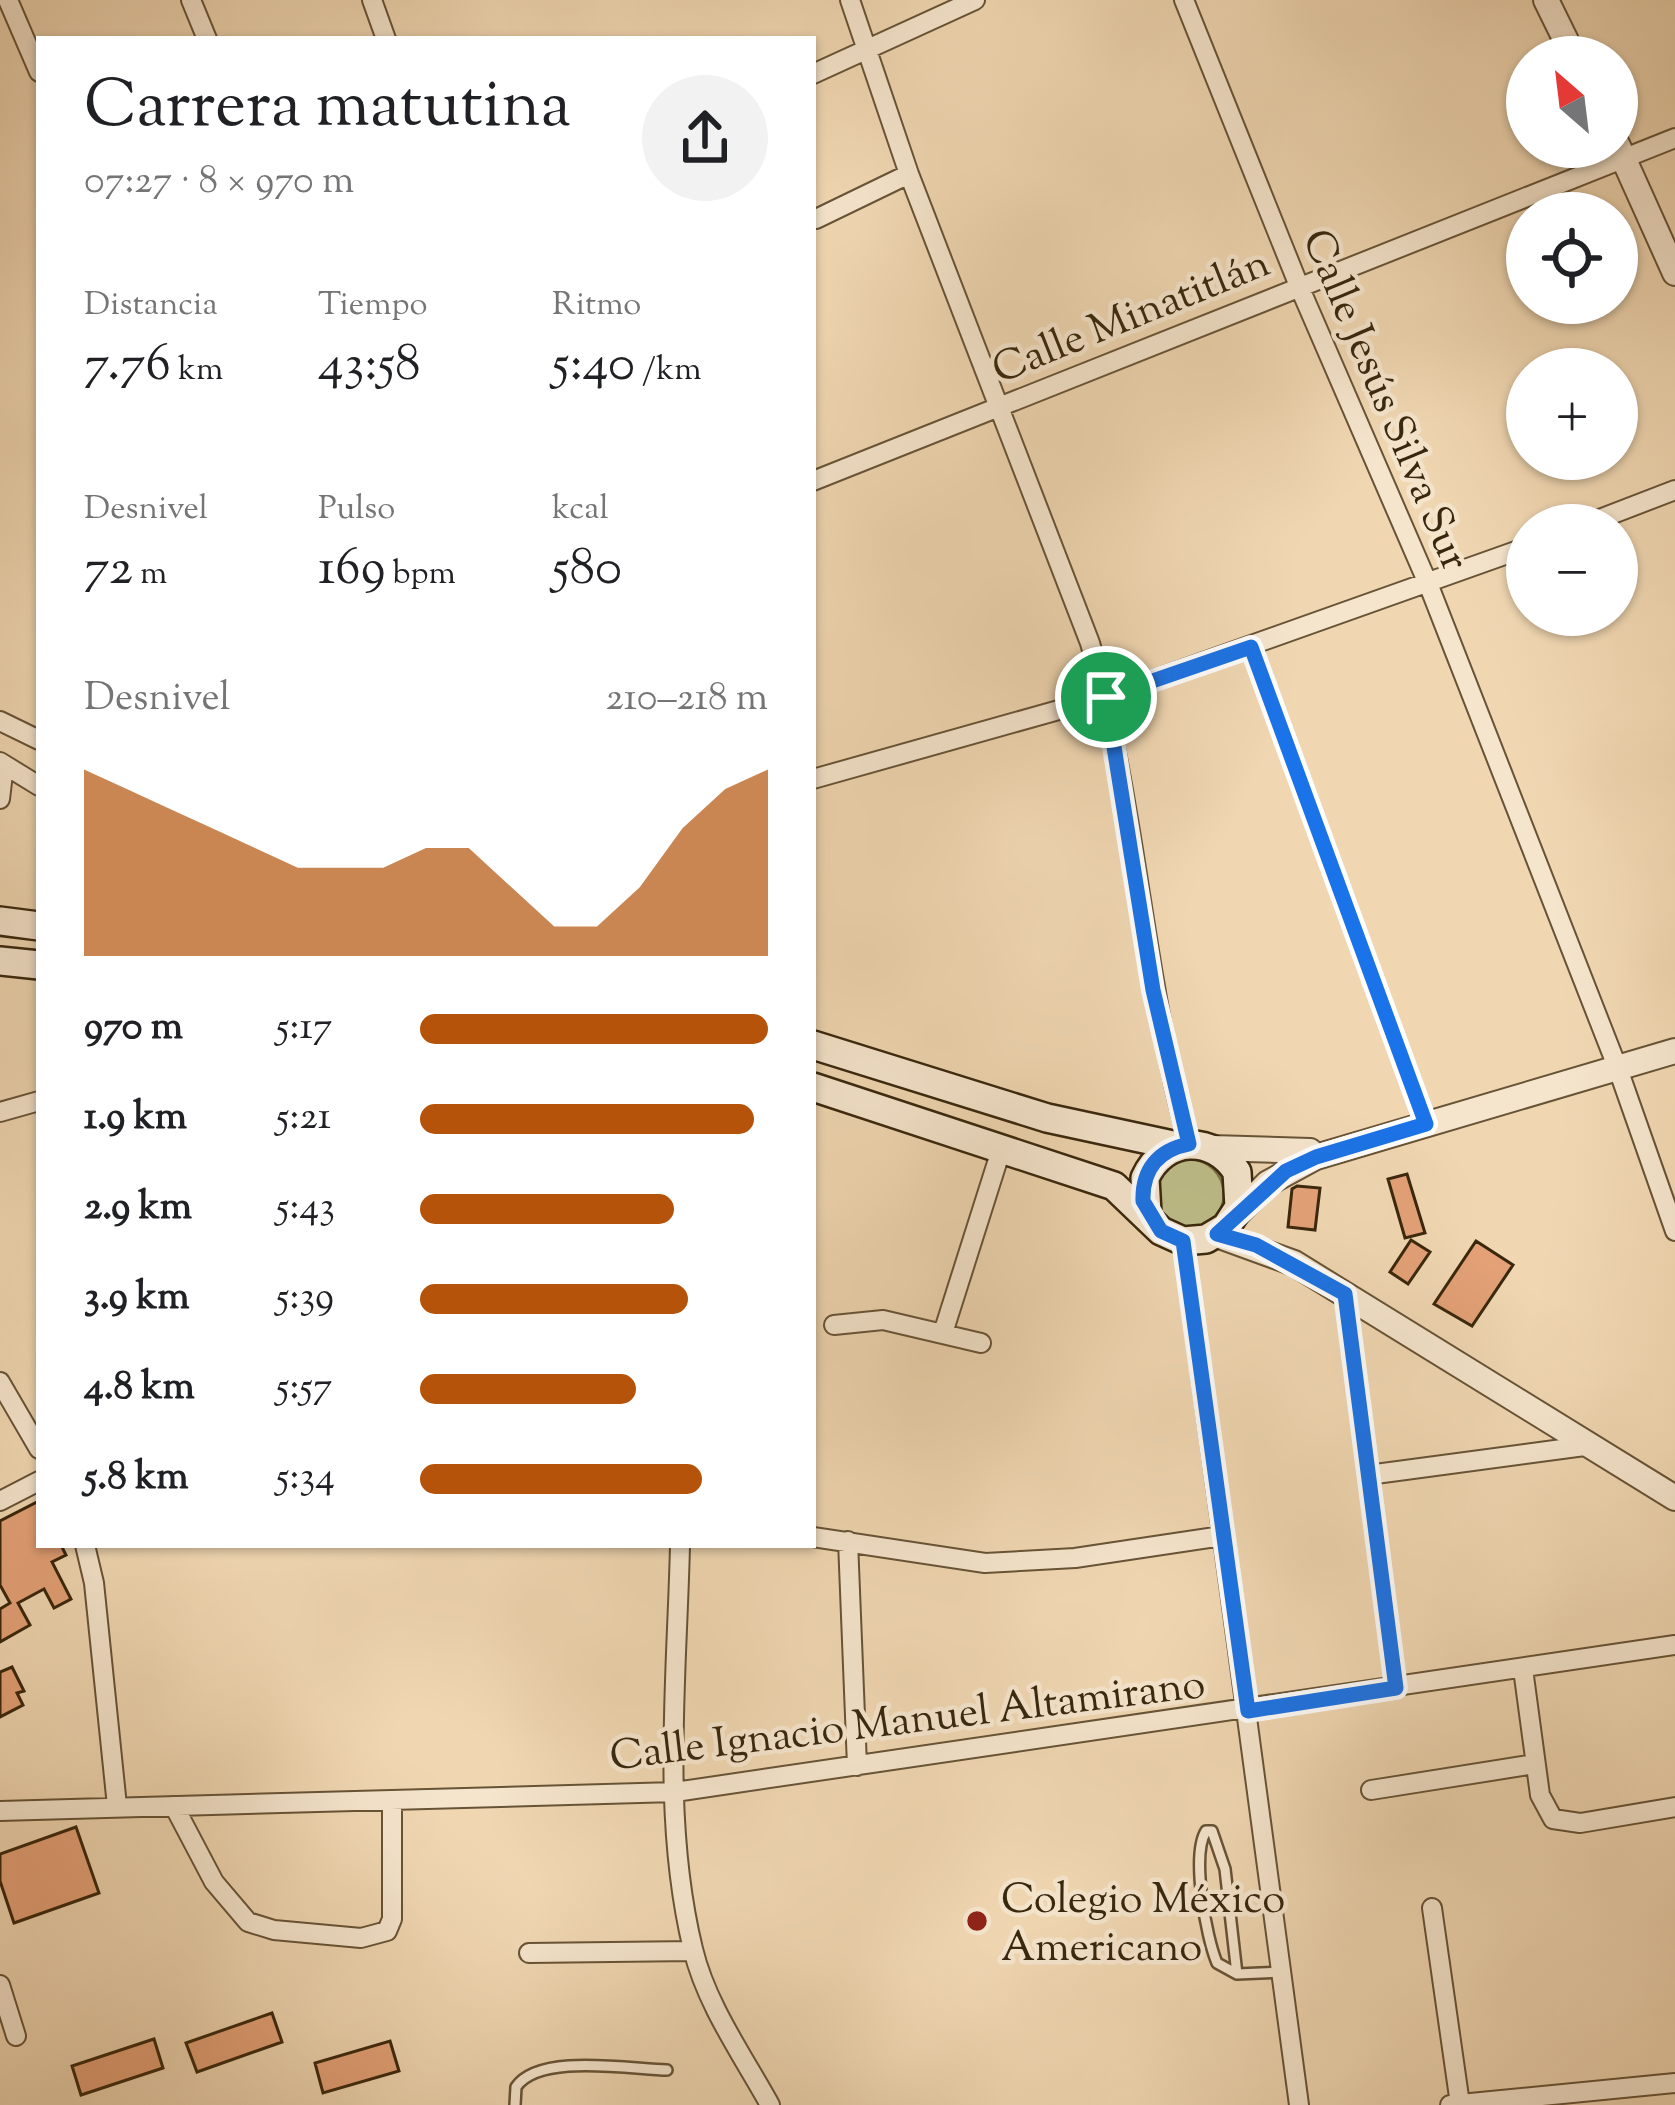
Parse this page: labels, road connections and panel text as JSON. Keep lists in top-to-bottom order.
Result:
{
  "streets": {
    "street": ["Calle Minatitlán", "Calle Jesús Silva Sur", "Calle Ignacio Manuel Altamirano"]
  },
  "crossings": [
    ["Calle Minatitlán", "Calle Jesús Silva Sur"]
  ],
  "places": ["Colegio México Americano"],
  "north": "top left",
  "page": {
    "map_buttons": ["+", "−"],
    "heading": ["Carrera matutina", "07:27 · 8 × 970 m"],
    "stats": [
      ["Distancia", "7.76 km"],
      ["Tiempo", "43:58"],
      ["Ritmo", "5:40 /km"],
      ["Desnivel", "72 m"],
      ["Pulso", "169 bpm"],
      ["kcal", "580"]
    ],
    "chart": ["Desnivel", "210–218 m"],
    "list": [
      {
        "name": "970 m",
        "note": "5:17"
      },
      {
        "name": "1.9 km",
        "note": "5:21"
      },
      {
        "name": "2.9 km",
        "note": "5:43"
      },
      {
        "name": "3.9 km",
        "note": "5:39"
      },
      {
        "name": "4.8 km",
        "note": "5:57"
      },
      {
        "name": "5.8 km",
        "note": "5:34"
      }
    ]
  }
}
